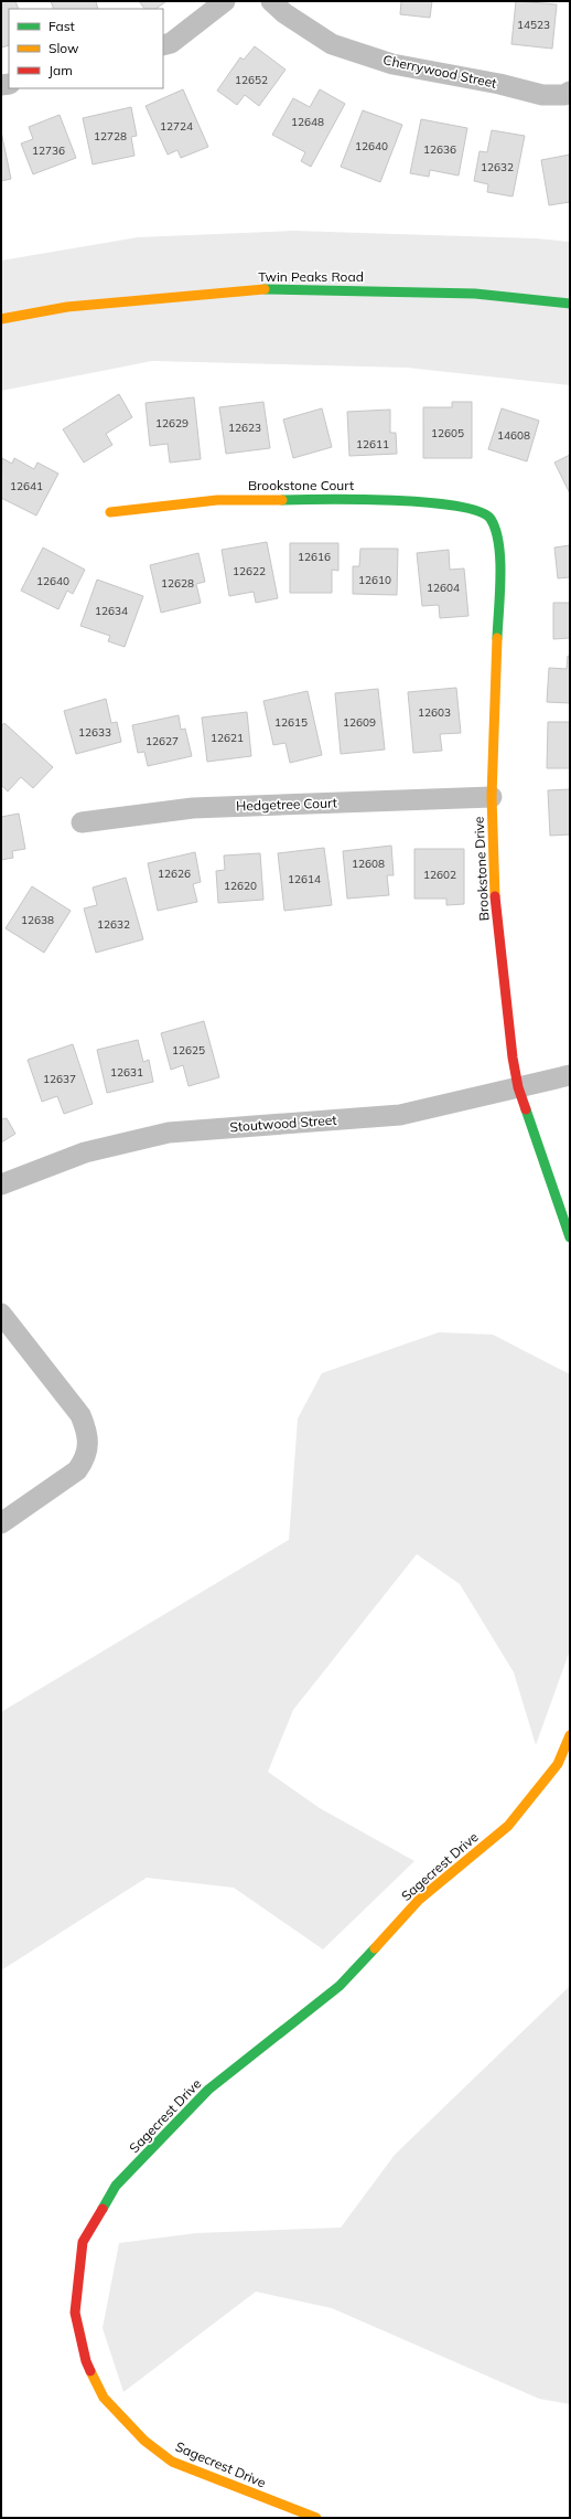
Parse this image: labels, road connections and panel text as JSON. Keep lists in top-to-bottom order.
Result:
{
  "streets": {
    "street": [
      "Cherrywood Street",
      "Twin Peaks Road",
      "Brookstone Court",
      "Hedgetree Court",
      "Brookstone Drive",
      "Stoutwood Street",
      "Sagecrest Drive"
    ]
  },
  "crossings": [
    ["Brookstone Court", "Brookstone Drive"],
    ["Hedgetree Court", "Brookstone Drive"],
    ["Brookstone Drive", "Stoutwood Street"]
  ],
  "house_numbers": [
    "14523",
    "12652",
    "12648",
    "12724",
    "12728",
    "12640",
    "12636",
    "12736",
    "12632",
    "12629",
    "12623",
    "12605",
    "14608",
    "12611",
    "12641",
    "12616",
    "12622",
    "12610",
    "12640",
    "12628",
    "12604",
    "12634",
    "12603",
    "12615",
    "12609",
    "12633",
    "12621",
    "12627",
    "12608",
    "12626",
    "12602",
    "12614",
    "12620",
    "12638",
    "12632",
    "12625",
    "12631",
    "12637"
  ],
  "legend": ["Fast", "Slow", "Jam"]
}
